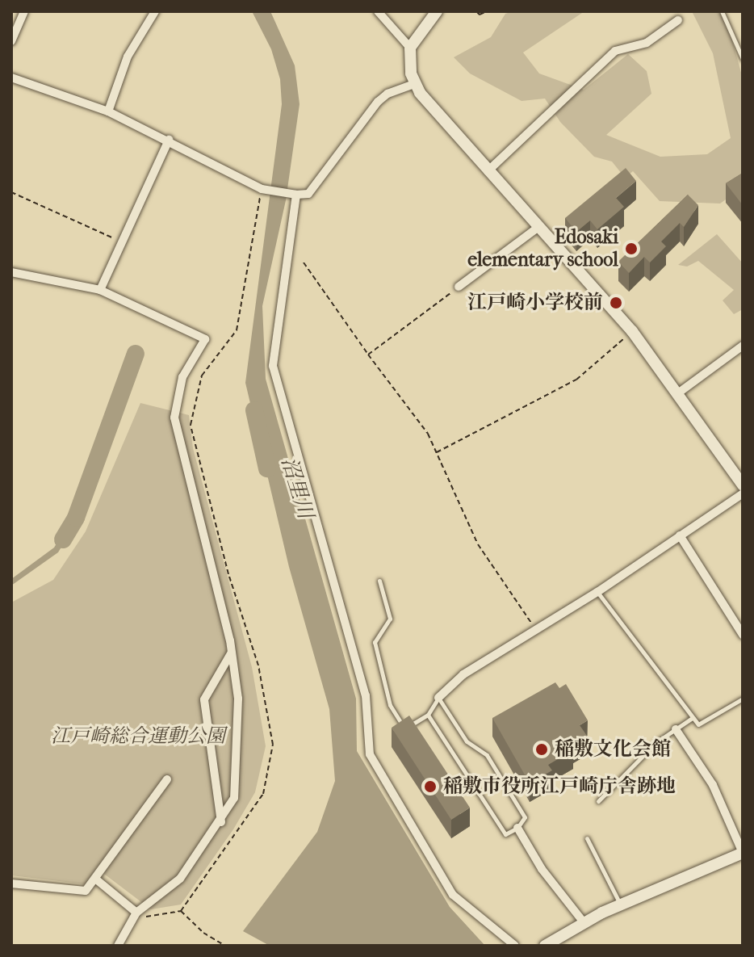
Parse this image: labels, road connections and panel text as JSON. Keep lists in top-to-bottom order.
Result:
{
  "water": ["沼里川"],
  "parks": ["江戸崎総合運動公園"],
  "places": [
    "Edosaki elementary school",
    "江戸崎小学校前",
    "稲敷文化会館",
    "稲敷市役所江戸崎庁舎跡地"
  ]
}
